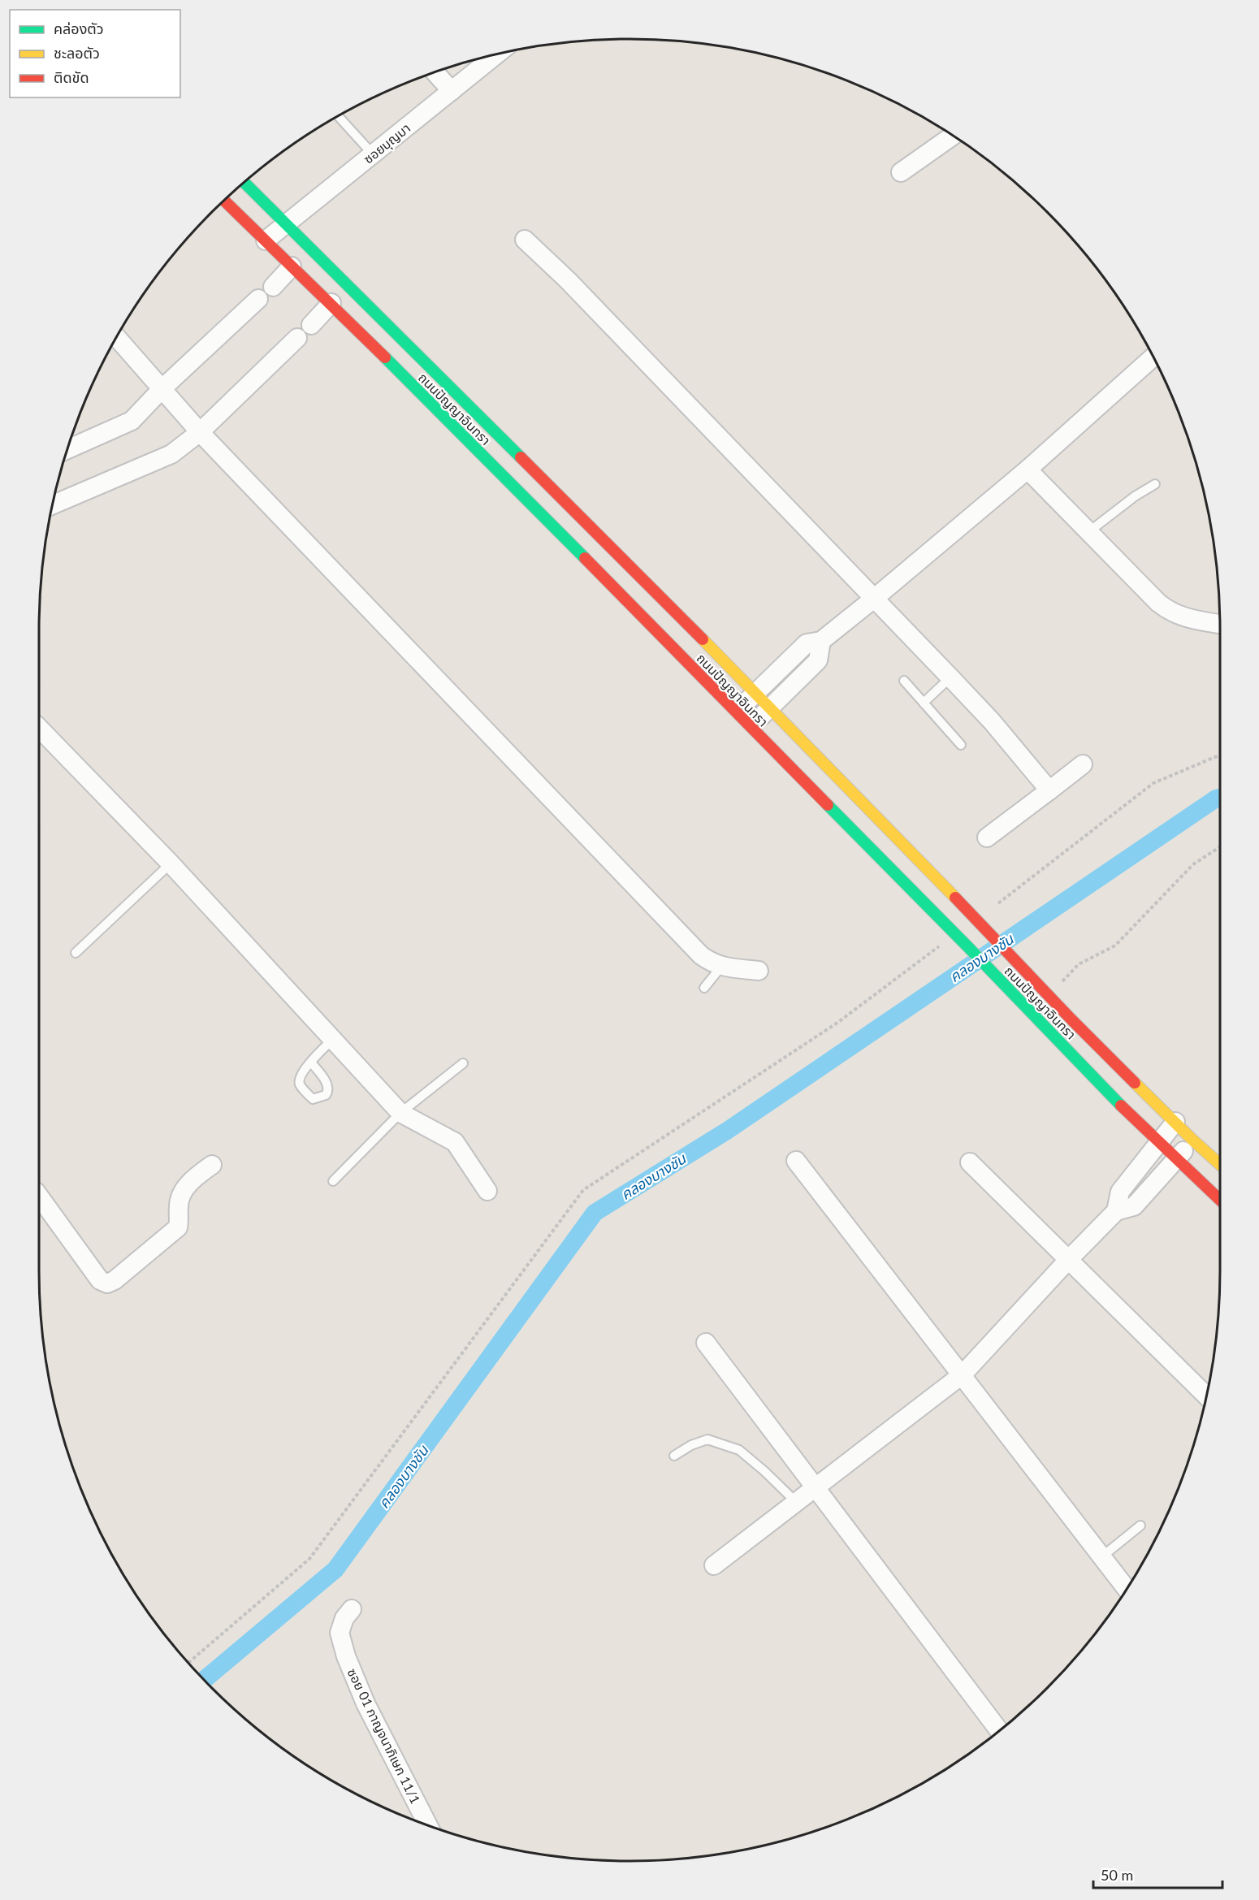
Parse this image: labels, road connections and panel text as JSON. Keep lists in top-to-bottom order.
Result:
{
  "streets": {
    "main road": ["ถนนปัญญาอินทรา"],
    "street": ["ซอยบุญมา", "ซอย 01 กาญจนาภิเษก 11/1"]
  },
  "crossings": [
    ["ซอยบุญมา", "ถนนปัญญาอินทรา"]
  ],
  "water": ["คลองบางชัน"],
  "legend": ["คล่องตัว", "ชะลอตัว", "ติดขัด"],
  "scale_bar": "50 m"
}
